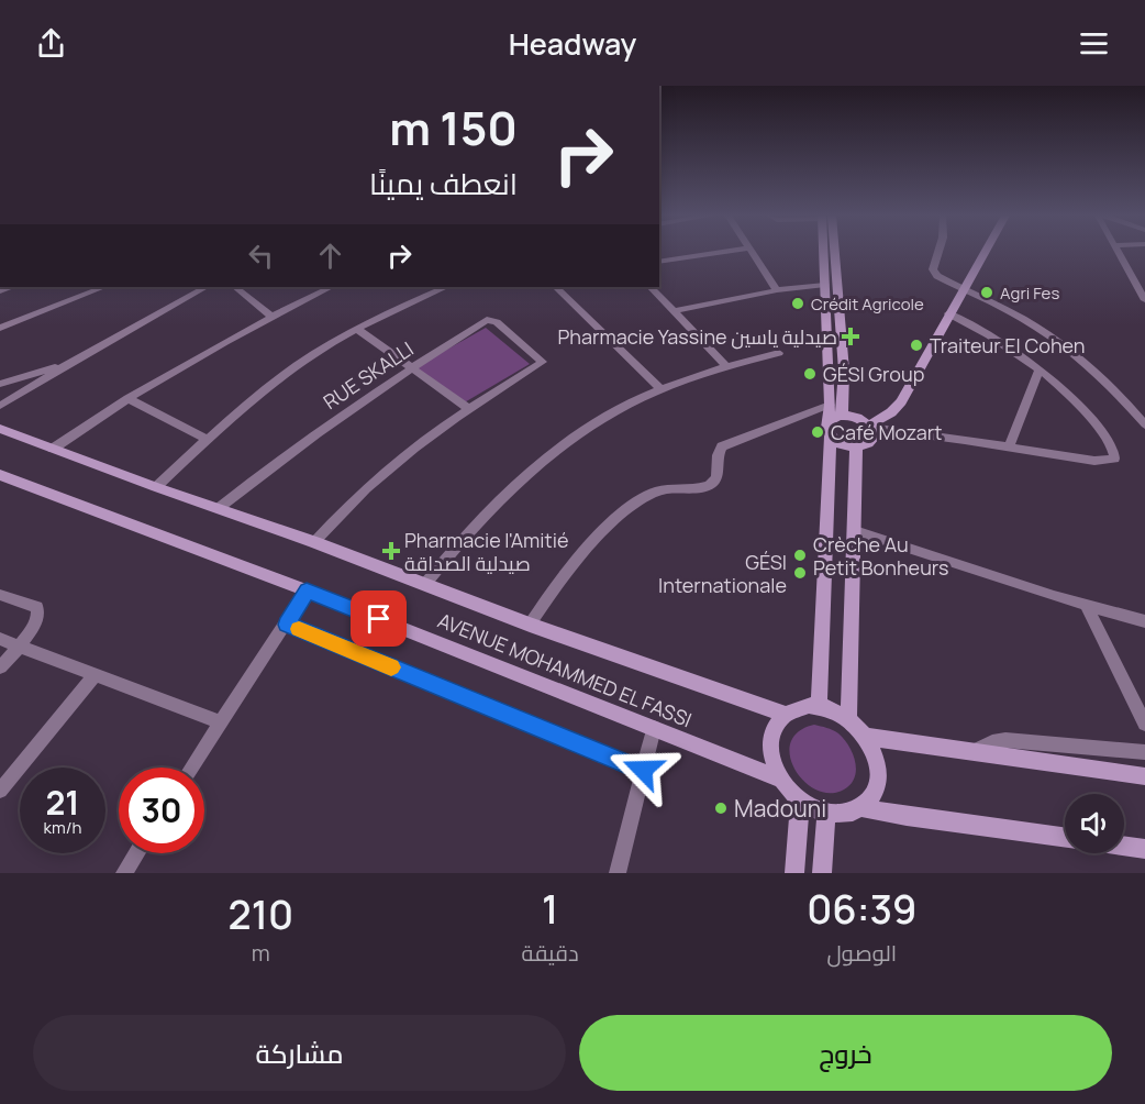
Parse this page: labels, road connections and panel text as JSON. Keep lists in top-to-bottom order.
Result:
{
  "streets": {
    "main road": ["AVENUE MOHAMMED EL FASSI"],
    "street": ["RUE SKALLI"]
  },
  "crossings": [
    ["RUE SKALLI", "AVENUE MOHAMMED EL FASSI"]
  ],
  "places": {
    "other": [
      "Agri Fes",
      "Crédit Agricole",
      "Traiteur El Cohen",
      "GÉSI Group",
      "Café Mozart",
      "Crèche Au Petit Bonheurs",
      "GÉSI Internationale",
      "Madouni"
    ],
    "health": ["Pharmacie Yassine صيدلية ياسين", "Pharmacie l'Amitié صيدلية الصداقة"]
  },
  "page": {
    "header": "Headway",
    "turn": ["150 m", "انعطف يمينًا"],
    "speed": "21 km/h",
    "limit": "30",
    "eta": [
      "06:39",
      "الوصول",
      "1",
      "دقيقة",
      "210",
      "m"
    ],
    "buttons": ["خروج", "مشاركة"]
  }
}
